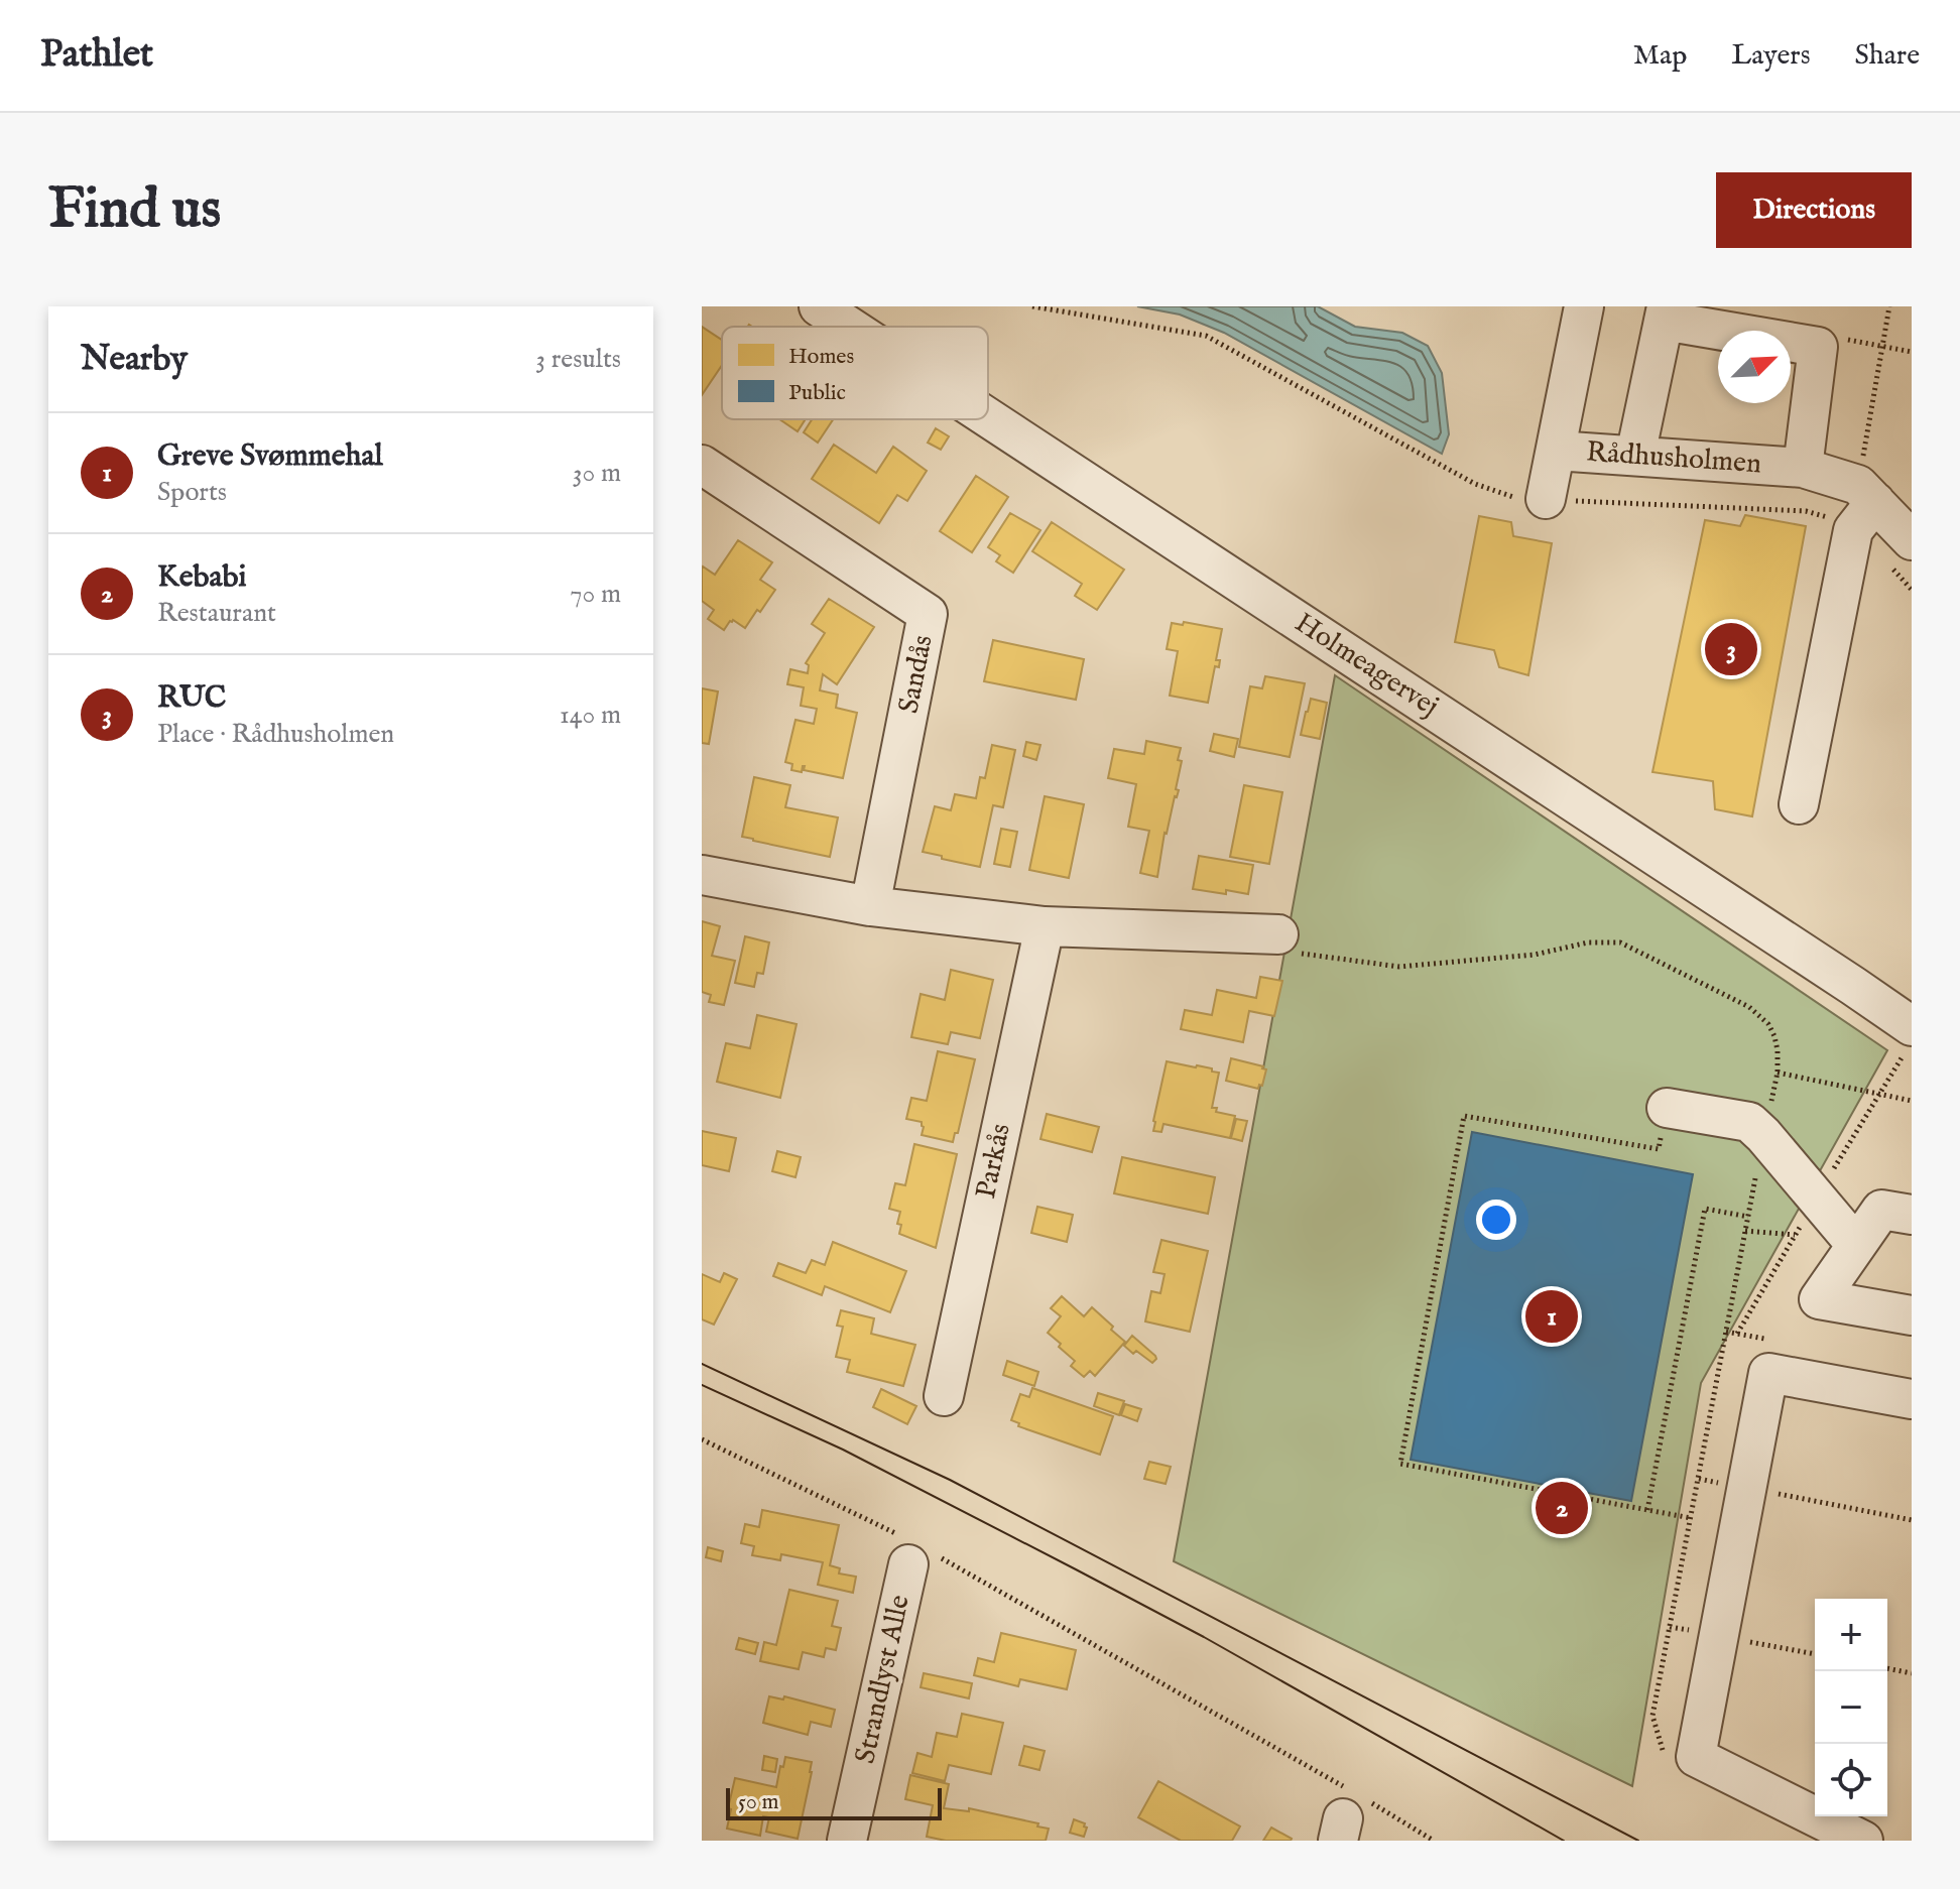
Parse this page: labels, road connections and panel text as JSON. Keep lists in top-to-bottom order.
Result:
{
  "streets": {
    "street": [
      "Rådhusholmen",
      "Holmeagervej",
      "Sandås",
      "Parkås",
      "Strandlyst Alle"
    ]
  },
  "legend": ["Homes", "Public"],
  "scale_bar": "50 m",
  "north": "top right",
  "page": {
    "header": "Pathlet",
    "nav": ["Map", "Layers", "Share"],
    "buttons": "Directions",
    "title": "Find us",
    "heading": ["Nearby", "3 results"],
    "list": [
      {
        "mark": "1",
        "name": "Greve Svømmehal",
        "note": "Sports",
        "value": "30 m"
      },
      {
        "mark": "2",
        "name": "Kebabi",
        "note": "Restaurant",
        "value": "70 m"
      },
      {
        "mark": "3",
        "name": "RUC",
        "note": "Place · Rådhusholmen",
        "value": "140 m"
      }
    ],
    "pins": ["3", "1", "2"],
    "map_buttons": ["+", "−"],
    "scale": "50 m"
  }
}
